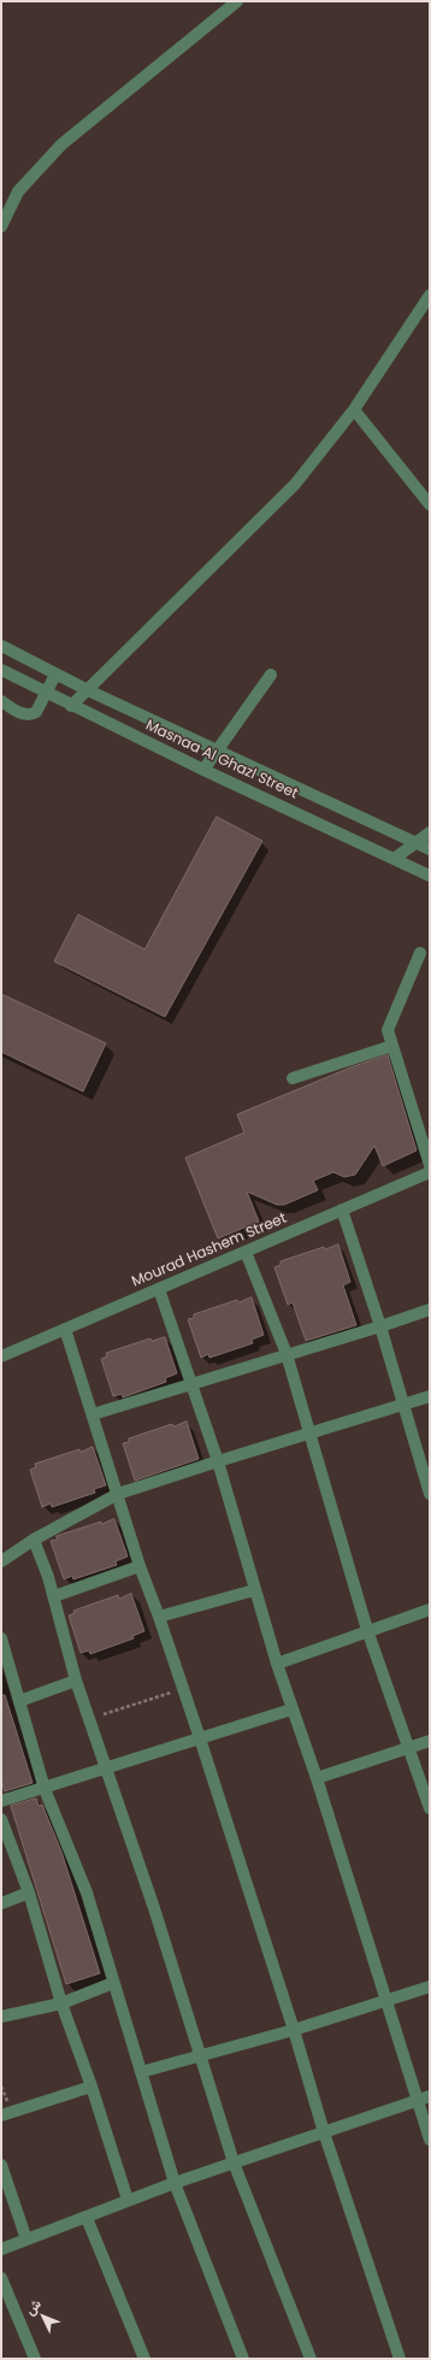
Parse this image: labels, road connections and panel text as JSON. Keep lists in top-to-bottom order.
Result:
{
  "streets": {
    "street": ["Masnaa Al Ghazl Street", "Mourad Hashem Street"]
  },
  "north": "top left"
}
